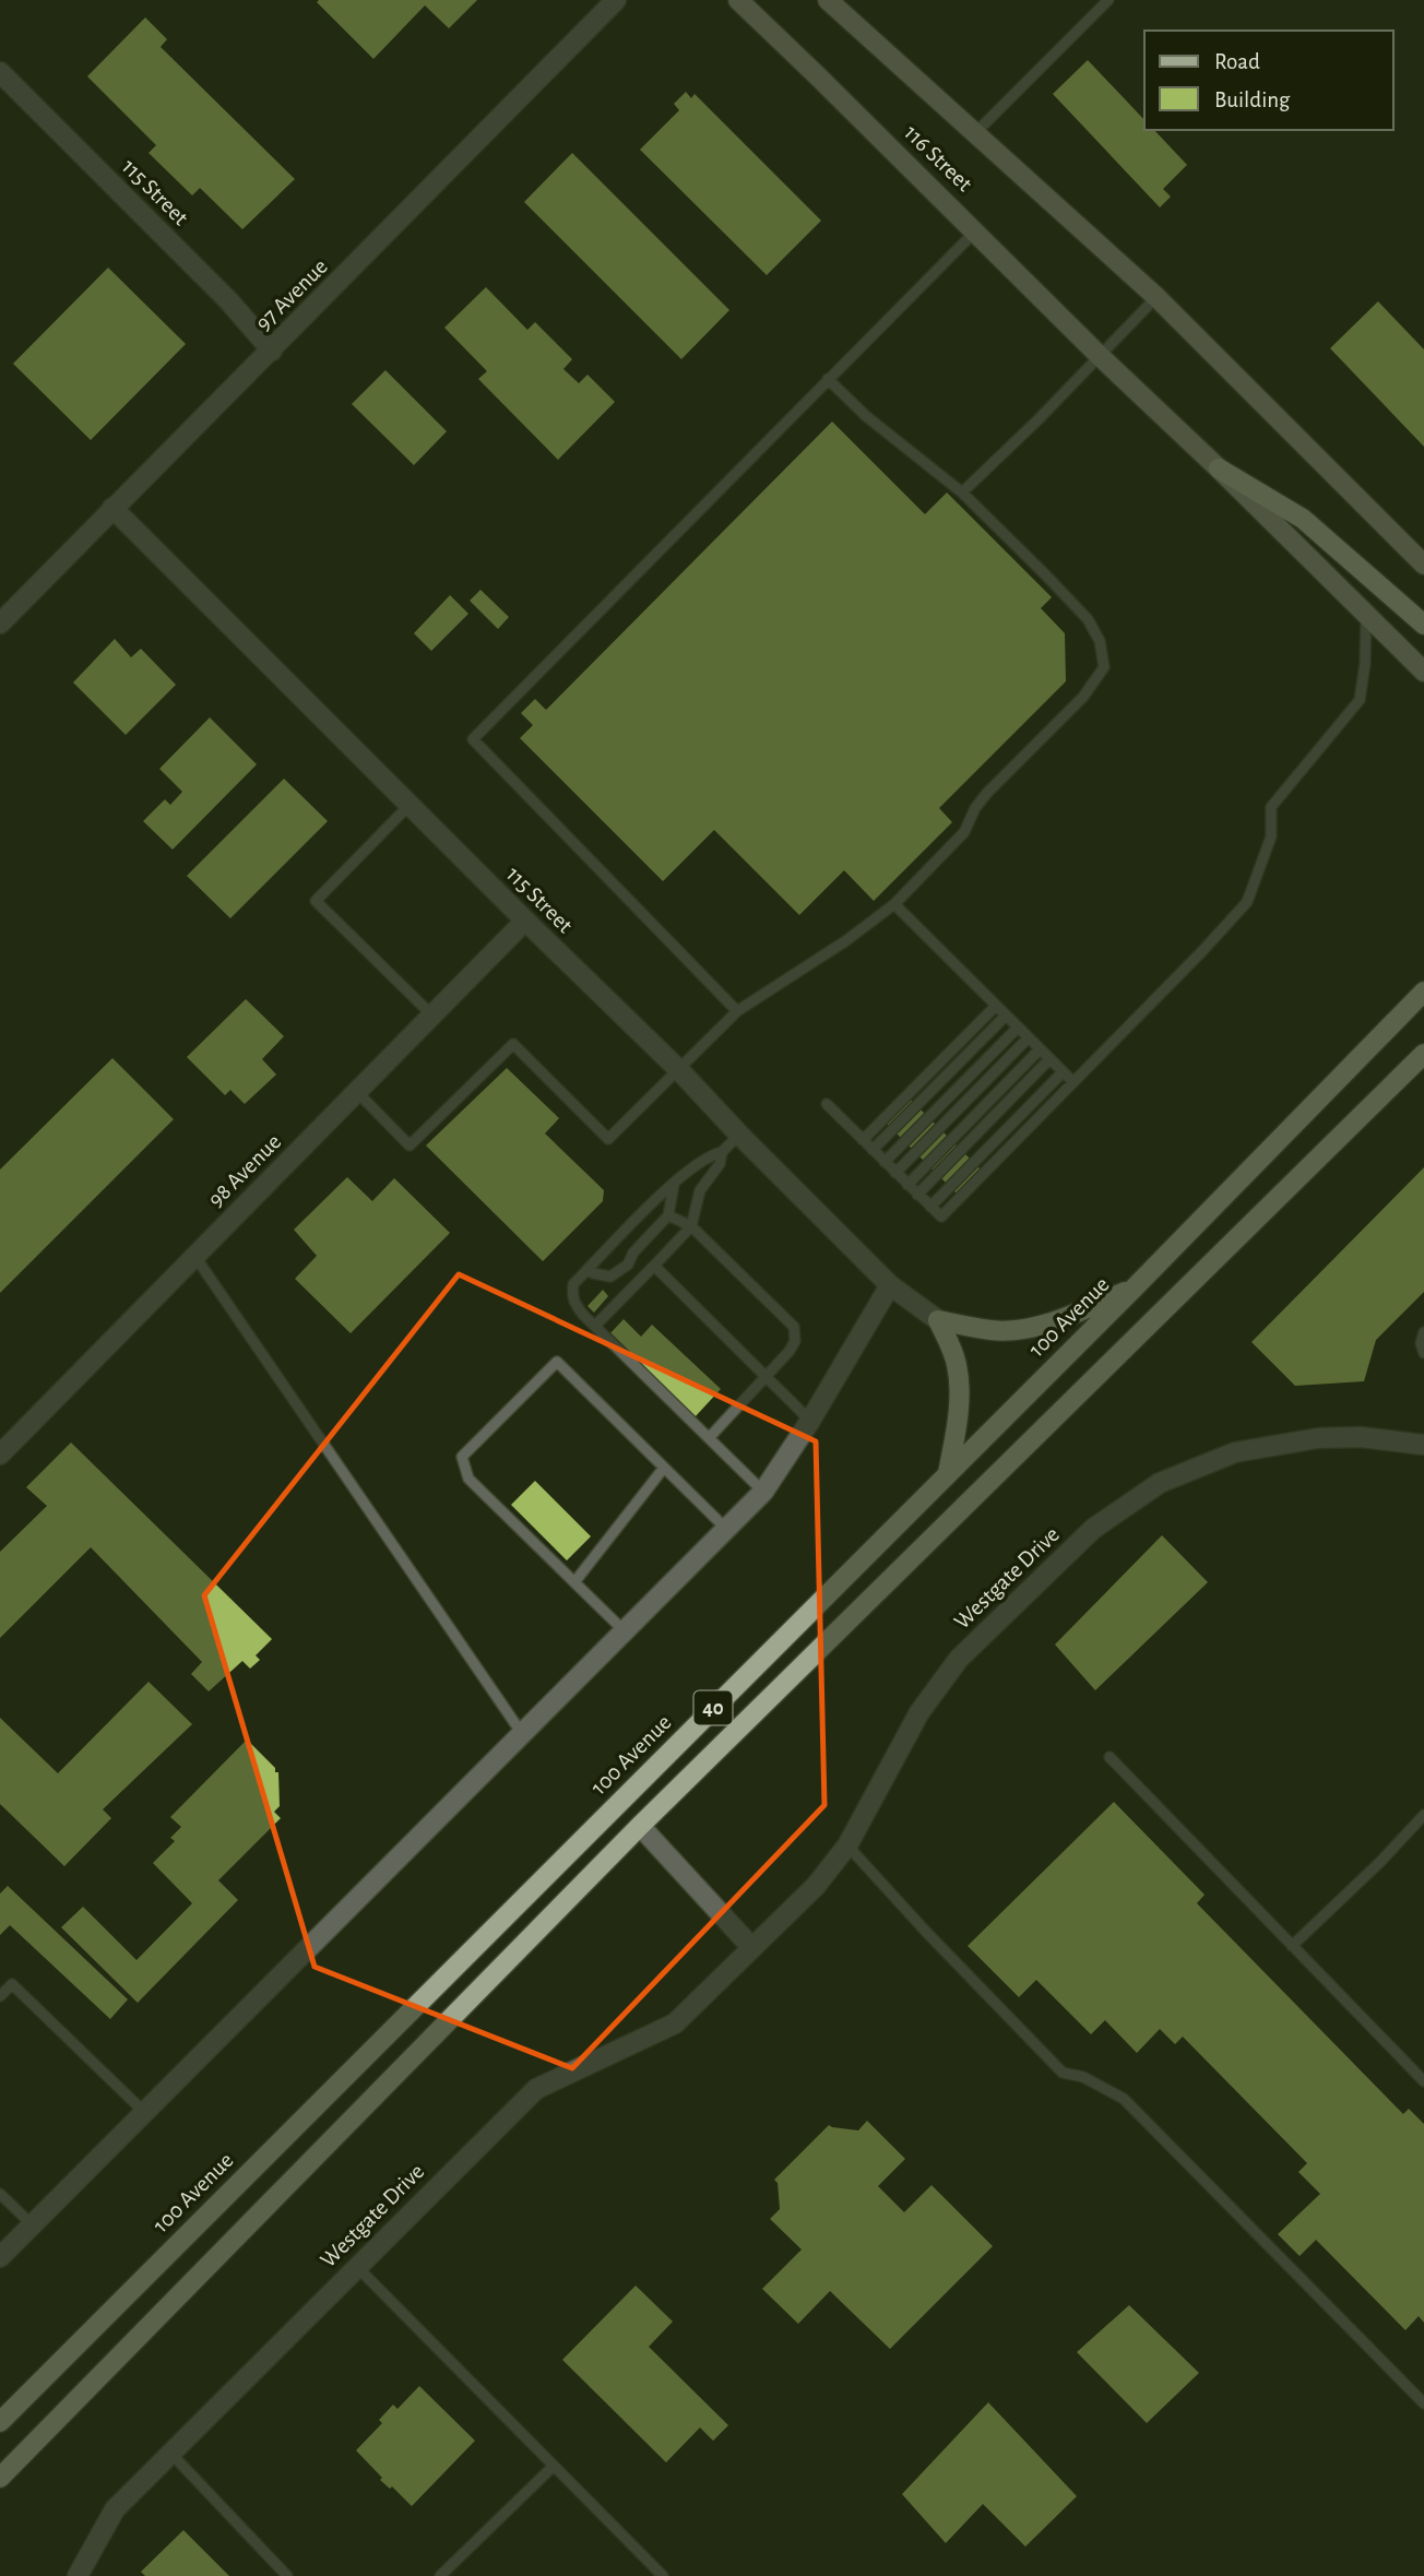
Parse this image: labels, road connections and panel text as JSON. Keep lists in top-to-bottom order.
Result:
{
  "streets": {
    "main road": ["116 Street", "100 Avenue", "40"],
    "street": [
      "115 Street",
      "97 Avenue",
      "98 Avenue",
      "Westgate Drive"
    ]
  },
  "crossings": [
    ["115 Street", "97 Avenue"],
    ["115 Street", "98 Avenue"]
  ],
  "legend": ["Road", "Building"]
}
